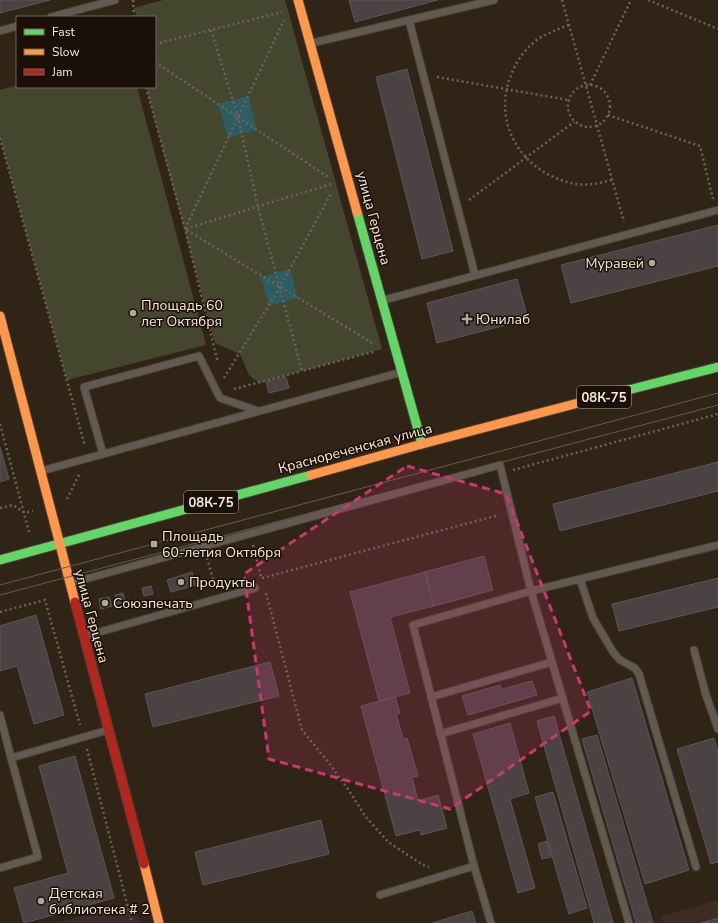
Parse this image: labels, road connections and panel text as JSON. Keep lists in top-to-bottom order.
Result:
{
  "streets": {
    "street": ["улица Герцена", "08К-75", "Краснореченская улица"]
  },
  "crossings": [
    ["улица Герцена", "Краснореченская улица"]
  ],
  "places": {
    "other": [
      "Муравей",
      "Площадь 60 лет Октября",
      "Продукты",
      "Союзпечать",
      "Детская библиотека # 2"
    ],
    "health": ["Юнилаб"],
    "transit": ["Площадь 60-летия Октября"]
  },
  "legend": ["Fast", "Slow", "Jam"]
}
